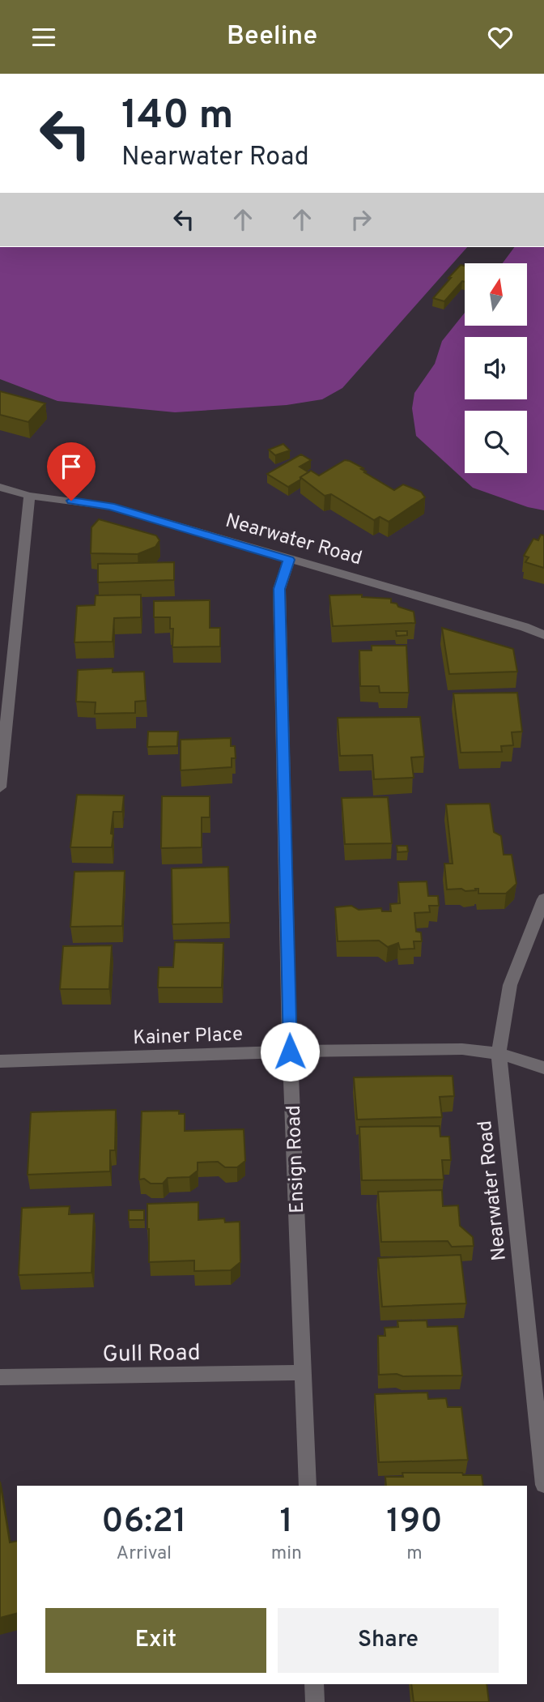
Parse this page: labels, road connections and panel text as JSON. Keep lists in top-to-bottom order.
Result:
{
  "streets": {
    "street": [
      "Nearwater Road",
      "Kainer Place",
      "Ensign Road",
      "Gull Road"
    ]
  },
  "crossings": [
    ["Nearwater Road", "Kainer Place"],
    ["Nearwater Road", "Ensign Road"],
    ["Kainer Place", "Ensign Road"],
    ["Ensign Road", "Gull Road"]
  ],
  "north": "top",
  "page": {
    "header": "Beeline",
    "turn": ["140 m", "Nearwater Road"],
    "eta": [
      "06:21",
      "Arrival",
      "1",
      "min",
      "190",
      "m"
    ],
    "buttons": ["Exit", "Share"]
  }
}
